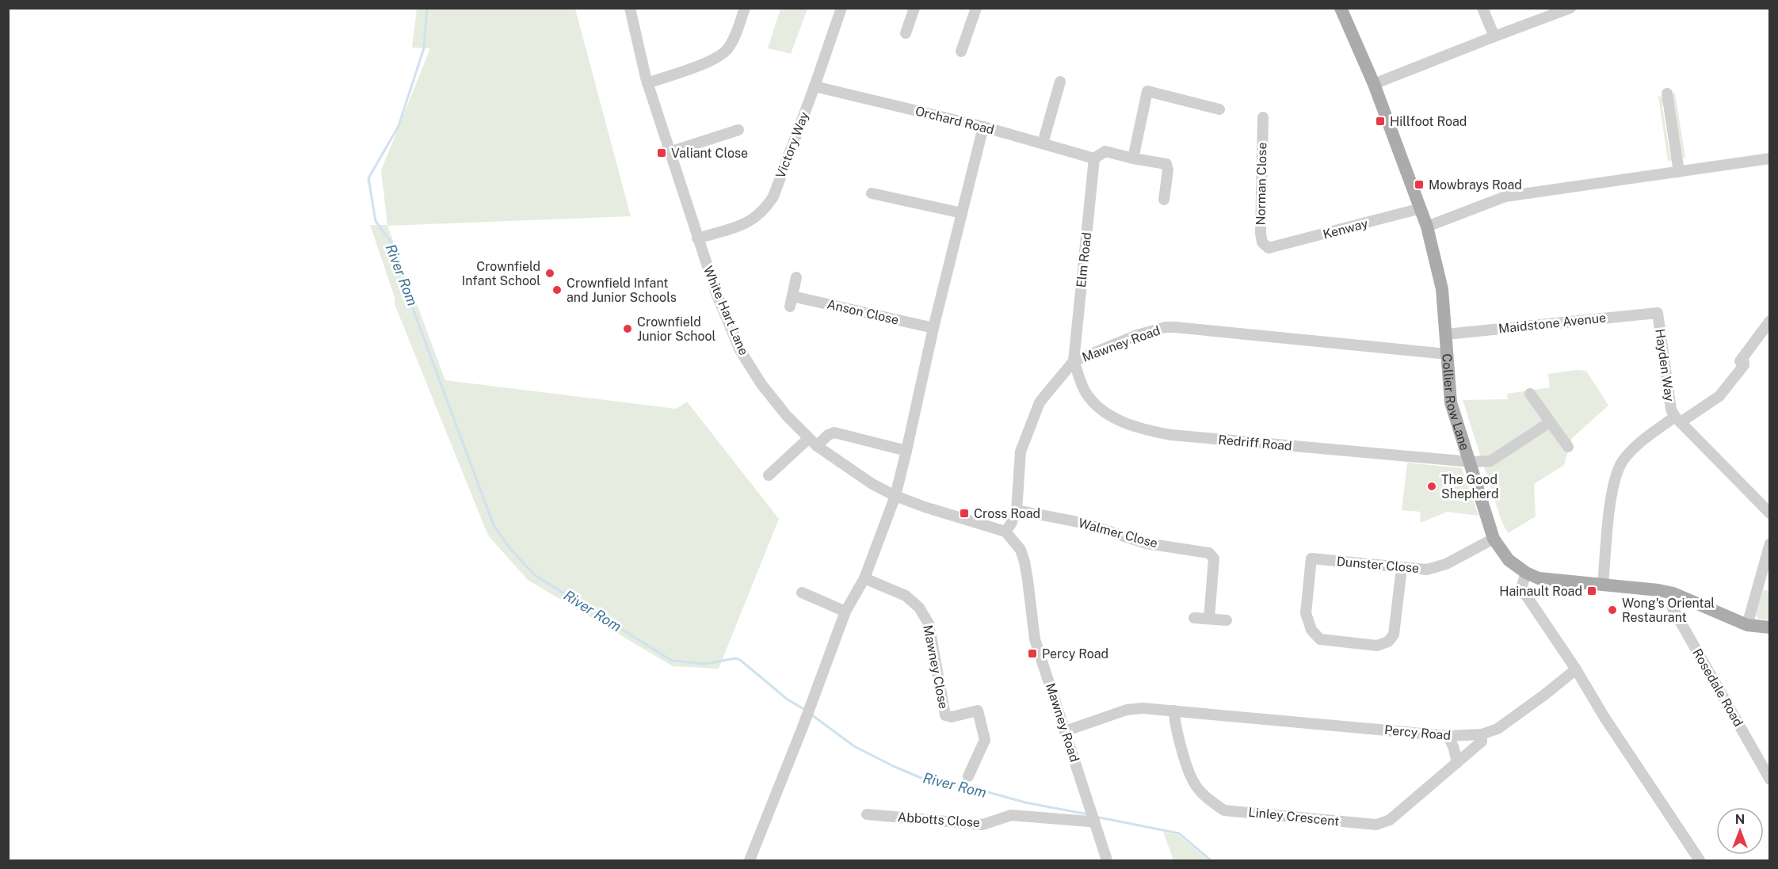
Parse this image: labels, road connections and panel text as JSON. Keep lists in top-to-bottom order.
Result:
{
  "streets": {
    "main road": ["Collier Row Lane"],
    "street": [
      "Orchard Road",
      "Victory Way",
      "Norman Close",
      "Kenway",
      "Elm Road",
      "White Hart Lane",
      "Anson Close",
      "Maidstone Avenue",
      "Mawney Road",
      "Hayden Way",
      "Redriff Road",
      "Walmer Close",
      "Dunster Close",
      "Mawney Close",
      "Rosedale Road",
      "Percy Road",
      "Linley Crescent",
      "Abbotts Close"
    ]
  },
  "crossings": [
    ["Orchard Road", "Victory Way"],
    ["Orchard Road", "Elm Road"],
    ["Victory Way", "White Hart Lane"],
    ["Norman Close", "Kenway"],
    ["Kenway", "Collier Row Lane"],
    ["Elm Road", "Mawney Road"],
    ["Elm Road", "Redriff Road"],
    ["White Hart Lane", "Mawney Road"],
    ["Maidstone Avenue", "Hayden Way"],
    ["Maidstone Avenue", "Collier Row Lane"],
    ["Mawney Road", "Collier Row Lane"],
    ["Mawney Road", "Redriff Road"],
    ["Mawney Road", "Walmer Close"],
    ["Mawney Road", "Percy Road"],
    ["Mawney Road", "Abbotts Close"],
    ["Collier Row Lane", "Redriff Road"],
    ["Collier Row Lane", "Dunster Close"],
    ["Collier Row Lane", "Rosedale Road"],
    ["Percy Road", "Linley Crescent"]
  ],
  "water": ["River Rom"],
  "places": {
    "transit": [
      "Hillfoot Road",
      "Valiant Close",
      "Mowbrays Road",
      "Cross Road",
      "Hainault Road",
      "Percy Road"
    ],
    "other": [
      "Crownfield Infant School",
      "Crownfield Infant and Junior Schools",
      "Crownfield Junior School",
      "The Good Shepherd",
      "Wong's Oriental Restaurant"
    ]
  },
  "north": "top"
}
